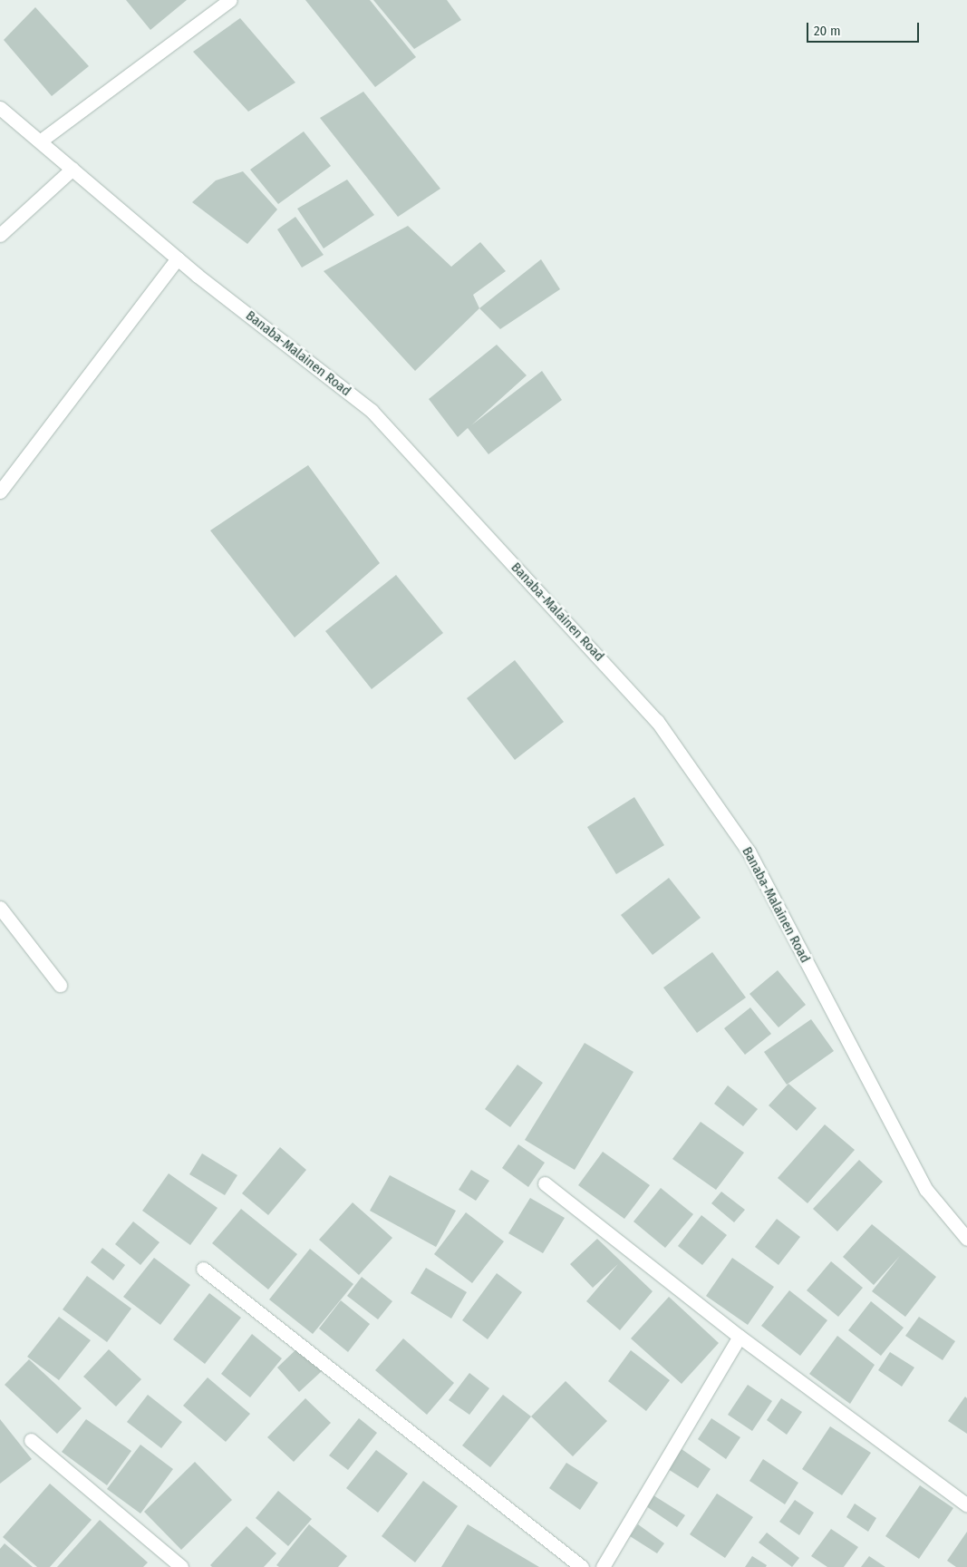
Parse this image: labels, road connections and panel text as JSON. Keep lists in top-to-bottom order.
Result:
{
  "streets": {
    "street": ["Banaba-Malainen Road"]
  },
  "scale_bar": "20 m"
}
